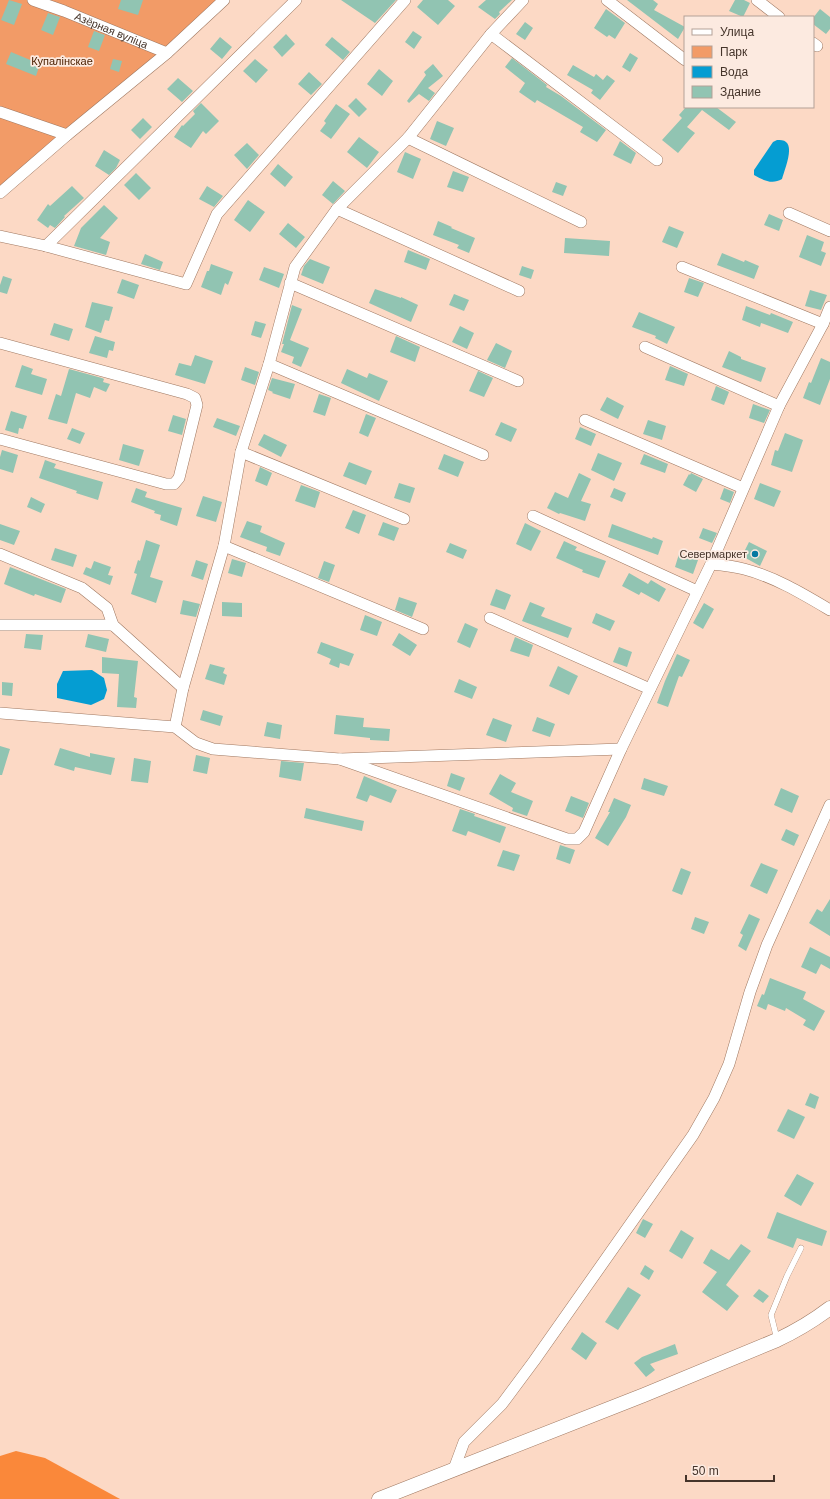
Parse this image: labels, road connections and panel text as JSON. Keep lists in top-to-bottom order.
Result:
{
  "streets": {
    "street": ["Азёрная вуліца"]
  },
  "parks": ["Купалінскае"],
  "places": ["Севермаркет"],
  "legend": [
    "Улица",
    "Парк",
    "Вода",
    "Здание"
  ],
  "scale_bar": "50 m"
}
